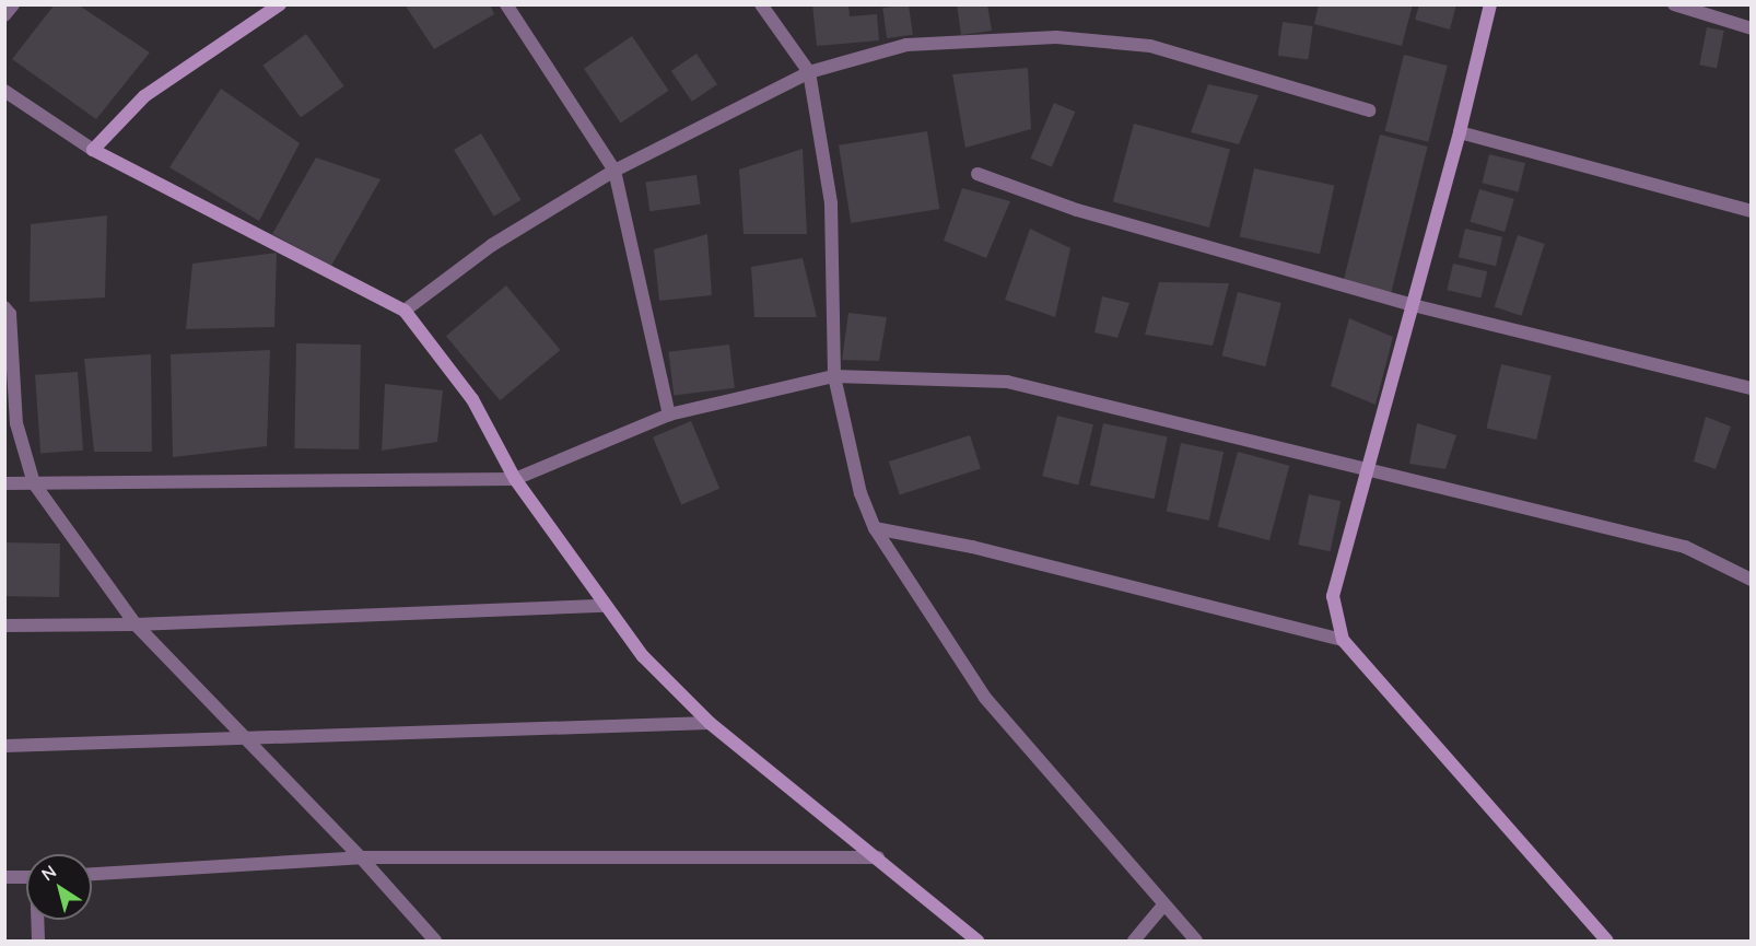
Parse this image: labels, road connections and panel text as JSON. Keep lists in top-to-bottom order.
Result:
{
  "north": "top left"
}
